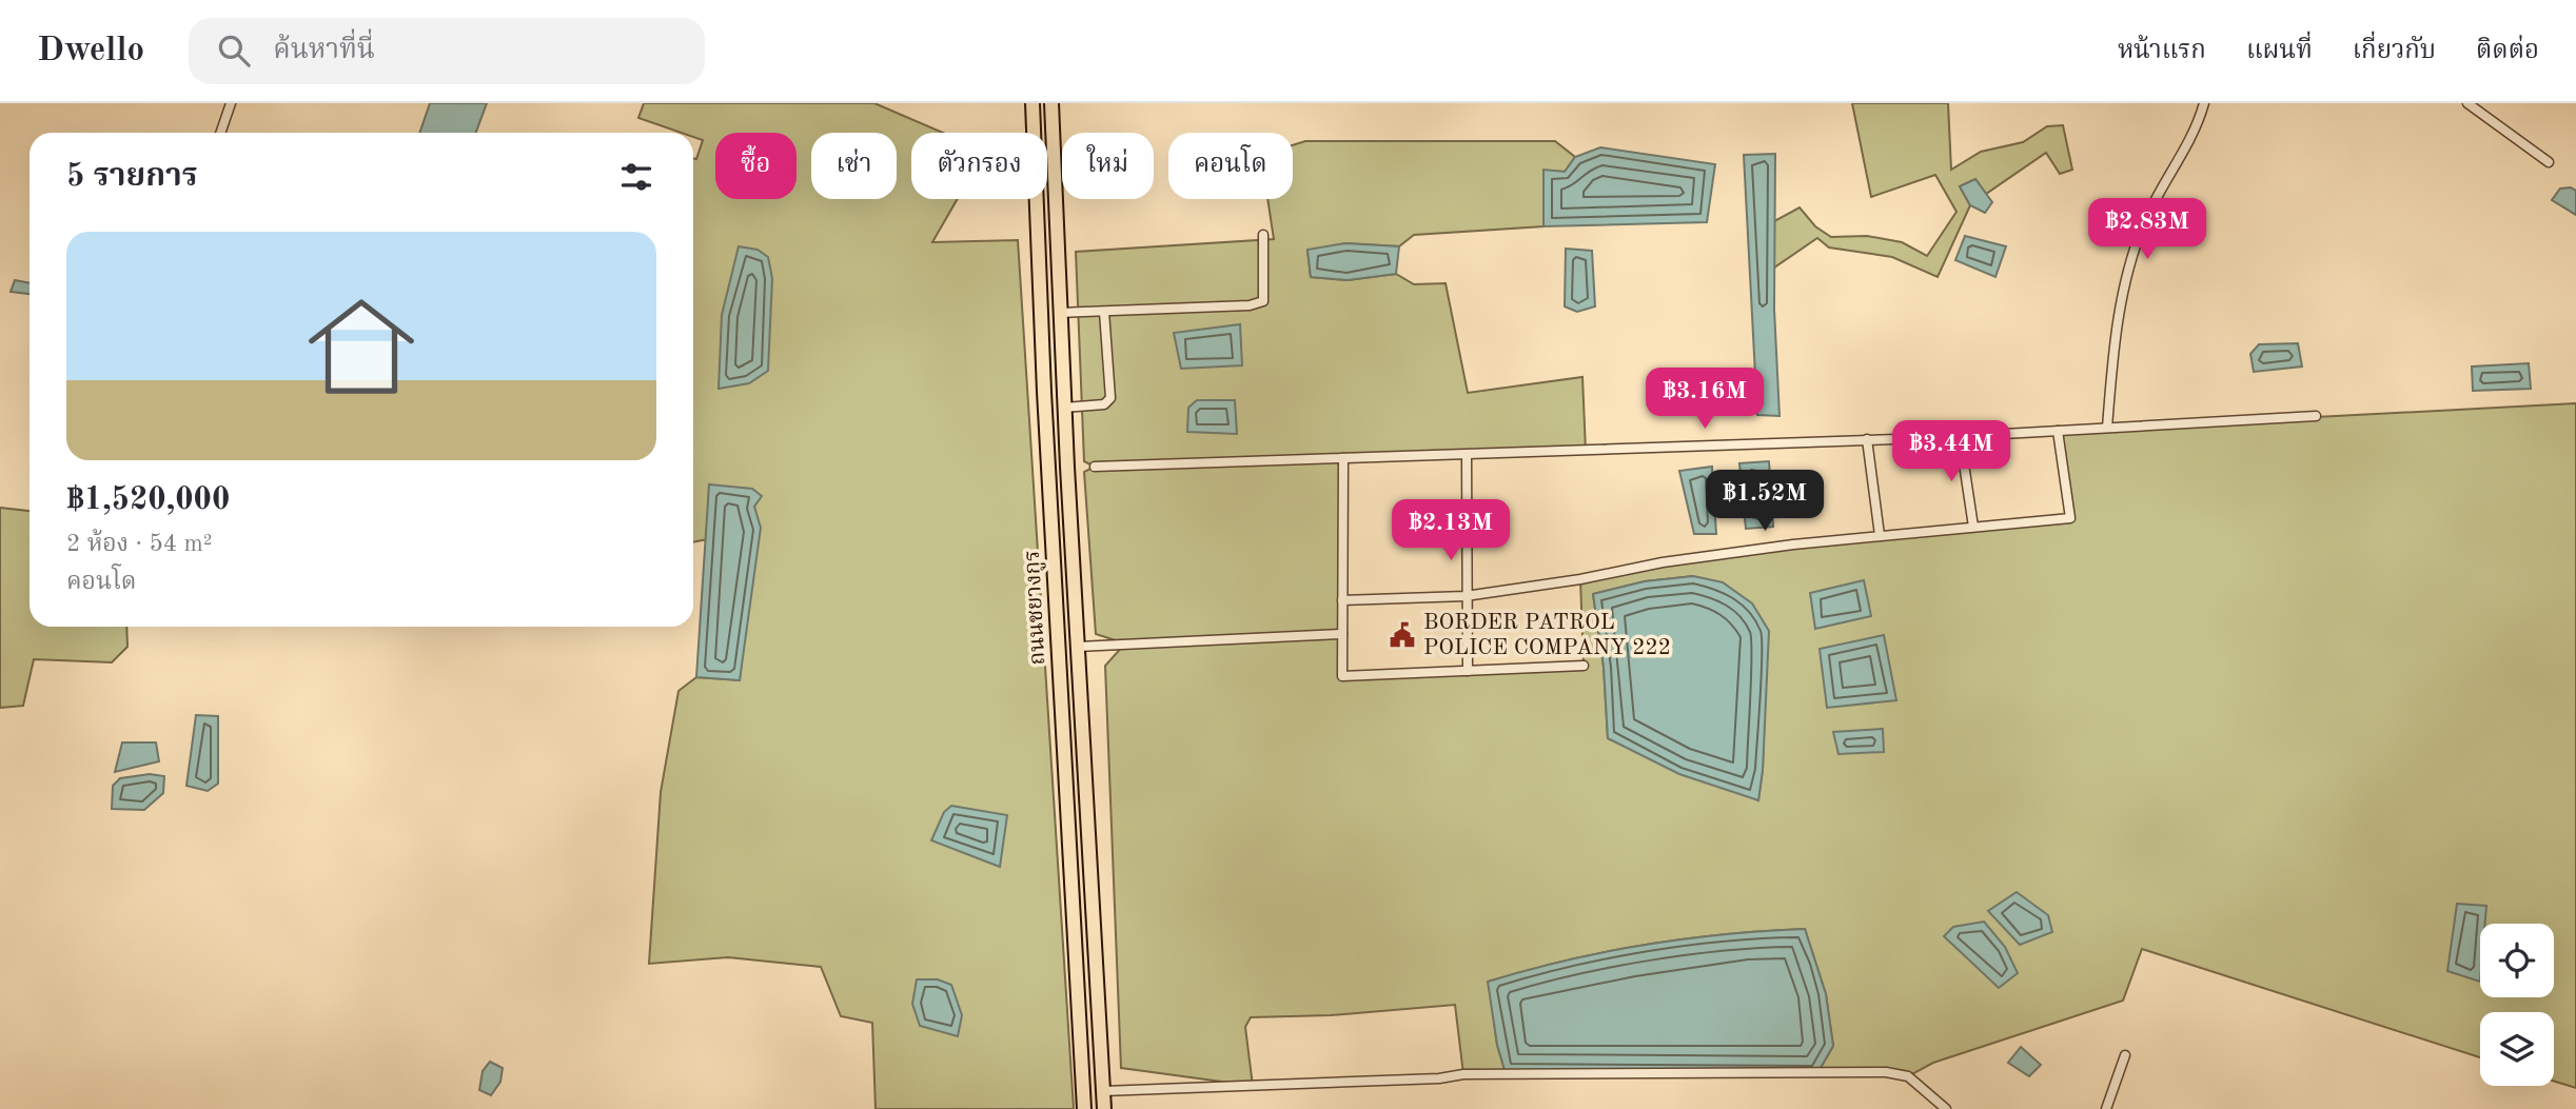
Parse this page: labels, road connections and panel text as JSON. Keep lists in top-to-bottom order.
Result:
{
  "streets": {
    "highway": ["ถนนชยางกูร"]
  },
  "places": {
    "public building": ["BORDER PATROL POLICE COMPANY 222"]
  },
  "page": {
    "header": "Dwello",
    "search": "ค้นหาที่นี่",
    "nav": [
      "หน้าแรก",
      "แผนที่",
      "เกี่ยวกับ",
      "ติดต่อ"
    ],
    "chip": [
      "ซื้อ",
      "เช่า",
      "ตัวกรอง",
      "ใหม่",
      "คอนโด"
    ],
    "heading": "5 รายการ",
    "price": [
      "฿2.83M",
      "฿3.16M",
      "฿3.44M",
      "฿1.52M",
      "฿2.13M"
    ],
    "list": [
      {
        "name": "฿1,520,000",
        "note": "2 ห้อง · 54 m² · คอนโด"
      }
    ]
  }
}
